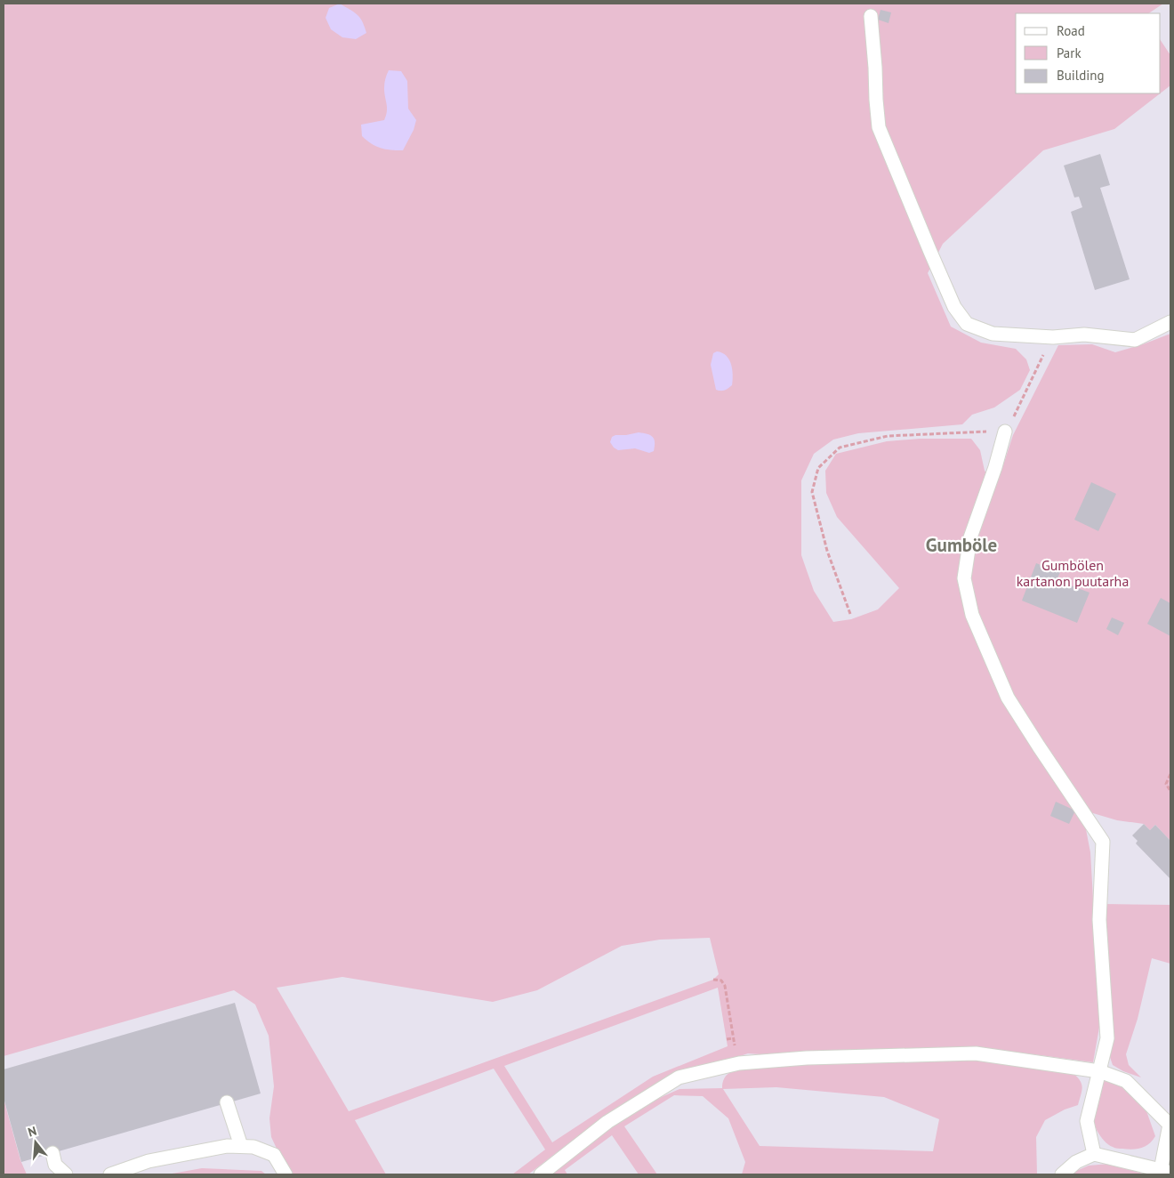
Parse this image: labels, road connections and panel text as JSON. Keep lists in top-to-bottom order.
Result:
{
  "districts": ["Gumböle"],
  "parks": ["Gumbölen kartanon puutarha"],
  "legend": ["Road", "Park", "Building"],
  "north": "top"
}
